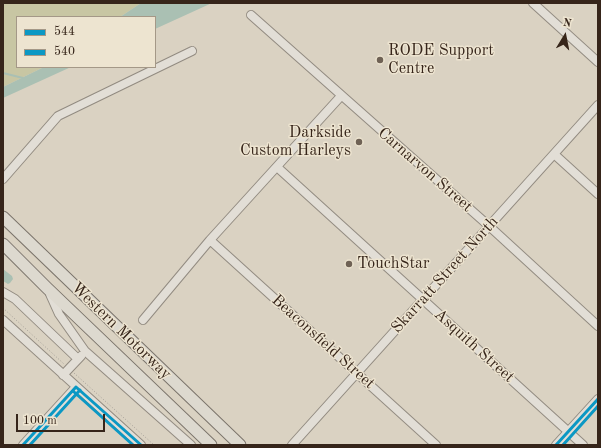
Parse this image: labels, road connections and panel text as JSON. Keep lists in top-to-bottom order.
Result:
{
  "streets": {
    "highway": ["Western Motorway"],
    "street": [
      "Carnarvon Street",
      "Skarratt Street North",
      "Beaconsfield Street",
      "Asquith Street"
    ]
  },
  "crossings": [
    ["Carnarvon Street", "Skarratt Street North"],
    ["Skarratt Street North", "Beaconsfield Street"],
    ["Skarratt Street North", "Asquith Street"]
  ],
  "places": ["RODE Support Centre", "Darkside Custom Harleys", "TouchStar"],
  "lines": ["transit line 544", "transit line 540"],
  "legend": ["544", "540"],
  "scale_bar": "100 m",
  "north": "top"
}
